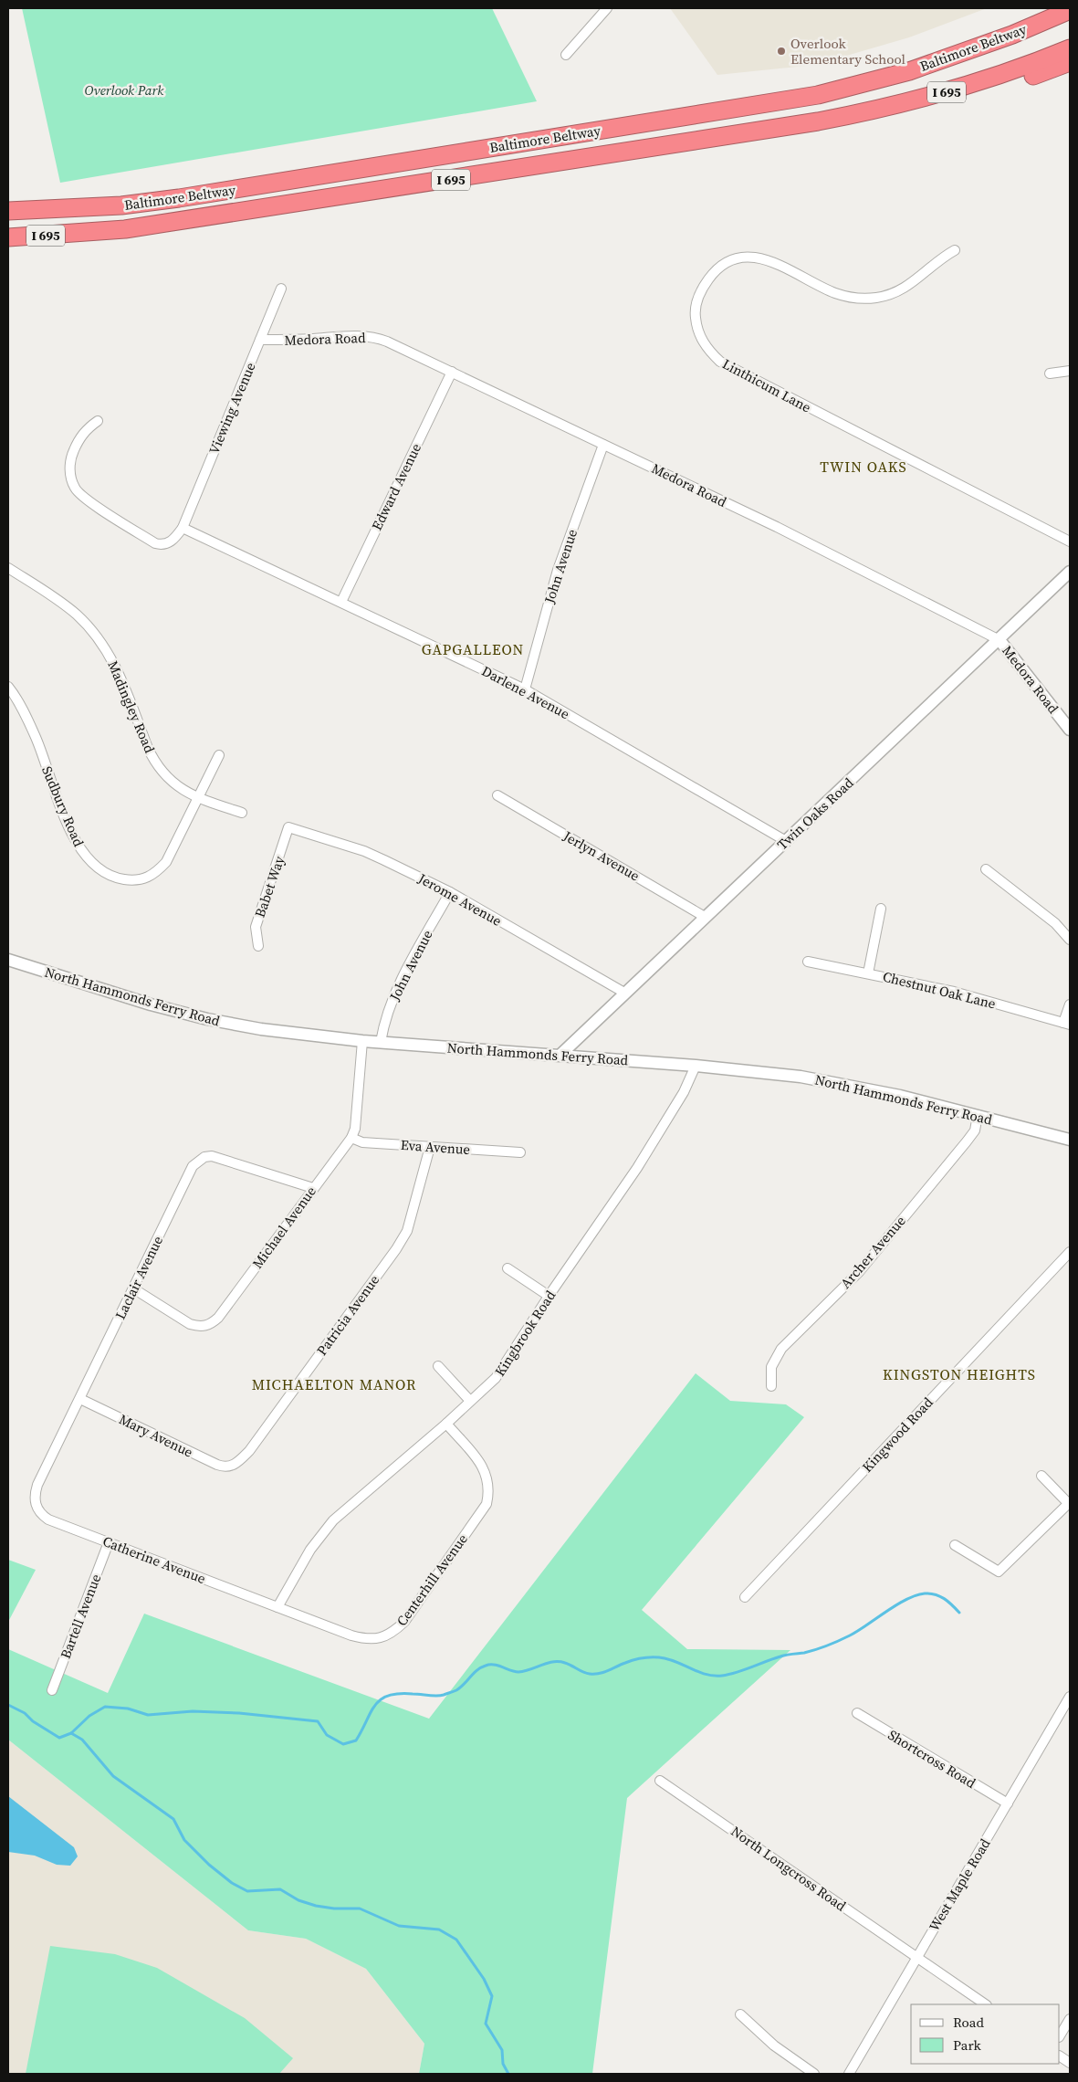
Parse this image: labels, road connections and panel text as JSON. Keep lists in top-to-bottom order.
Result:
{
  "streets": {
    "highway": ["Baltimore Beltway", "I 695"],
    "street": [
      "Medora Road",
      "Linthicum Lane",
      "Viewing Avenue",
      "Edward Avenue",
      "John Avenue",
      "Darlene Avenue",
      "Madingley Road",
      "Sudbury Road",
      "Twin Oaks Road",
      "Jerlyn Avenue",
      "Babet Way",
      "Jerome Avenue",
      "Chestnut Oak Lane",
      "North Hammonds Ferry Road",
      "Eva Avenue",
      "Michael Avenue",
      "Archer Avenue",
      "Laclair Avenue",
      "Patricia Avenue",
      "Kingbrook Road",
      "Kingwood Road",
      "Mary Avenue",
      "Catherine Avenue",
      "Centerhill Avenue",
      "Bartell Avenue",
      "Shortcross Road",
      "North Longcross Road",
      "West Maple Road"
    ]
  },
  "crossings": [
    ["Medora Road", "Viewing Avenue"],
    ["Medora Road", "Edward Avenue"],
    ["Medora Road", "John Avenue"],
    ["Medora Road", "Twin Oaks Road"],
    ["Viewing Avenue", "Darlene Avenue"],
    ["Edward Avenue", "Darlene Avenue"],
    ["John Avenue", "Darlene Avenue"],
    ["John Avenue", "Jerome Avenue"],
    ["John Avenue", "North Hammonds Ferry Road"],
    ["Darlene Avenue", "Twin Oaks Road"],
    ["Madingley Road", "Sudbury Road"],
    ["Twin Oaks Road", "Jerlyn Avenue"],
    ["Twin Oaks Road", "Jerome Avenue"],
    ["Twin Oaks Road", "North Hammonds Ferry Road"],
    ["Babet Way", "Jerome Avenue"],
    ["North Hammonds Ferry Road", "Michael Avenue"],
    ["North Hammonds Ferry Road", "Archer Avenue"],
    ["North Hammonds Ferry Road", "Kingbrook Road"],
    ["Eva Avenue", "Michael Avenue"],
    ["Eva Avenue", "Patricia Avenue"],
    ["Michael Avenue", "Laclair Avenue"],
    ["Laclair Avenue", "Mary Avenue"],
    ["Laclair Avenue", "Catherine Avenue"],
    ["Patricia Avenue", "Mary Avenue"],
    ["Kingbrook Road", "Catherine Avenue"],
    ["Kingbrook Road", "Centerhill Avenue"],
    ["Catherine Avenue", "Centerhill Avenue"],
    ["Catherine Avenue", "Bartell Avenue"],
    ["Shortcross Road", "West Maple Road"],
    ["North Longcross Road", "West Maple Road"]
  ],
  "districts": [
    "TWIN OAKS",
    "GAPGALLEON",
    "KINGSTON HEIGHTS",
    "MICHAELTON MANOR"
  ],
  "parks": ["Overlook Park"],
  "places": ["Overlook Elementary School"],
  "legend": ["Road", "Park"]
}
